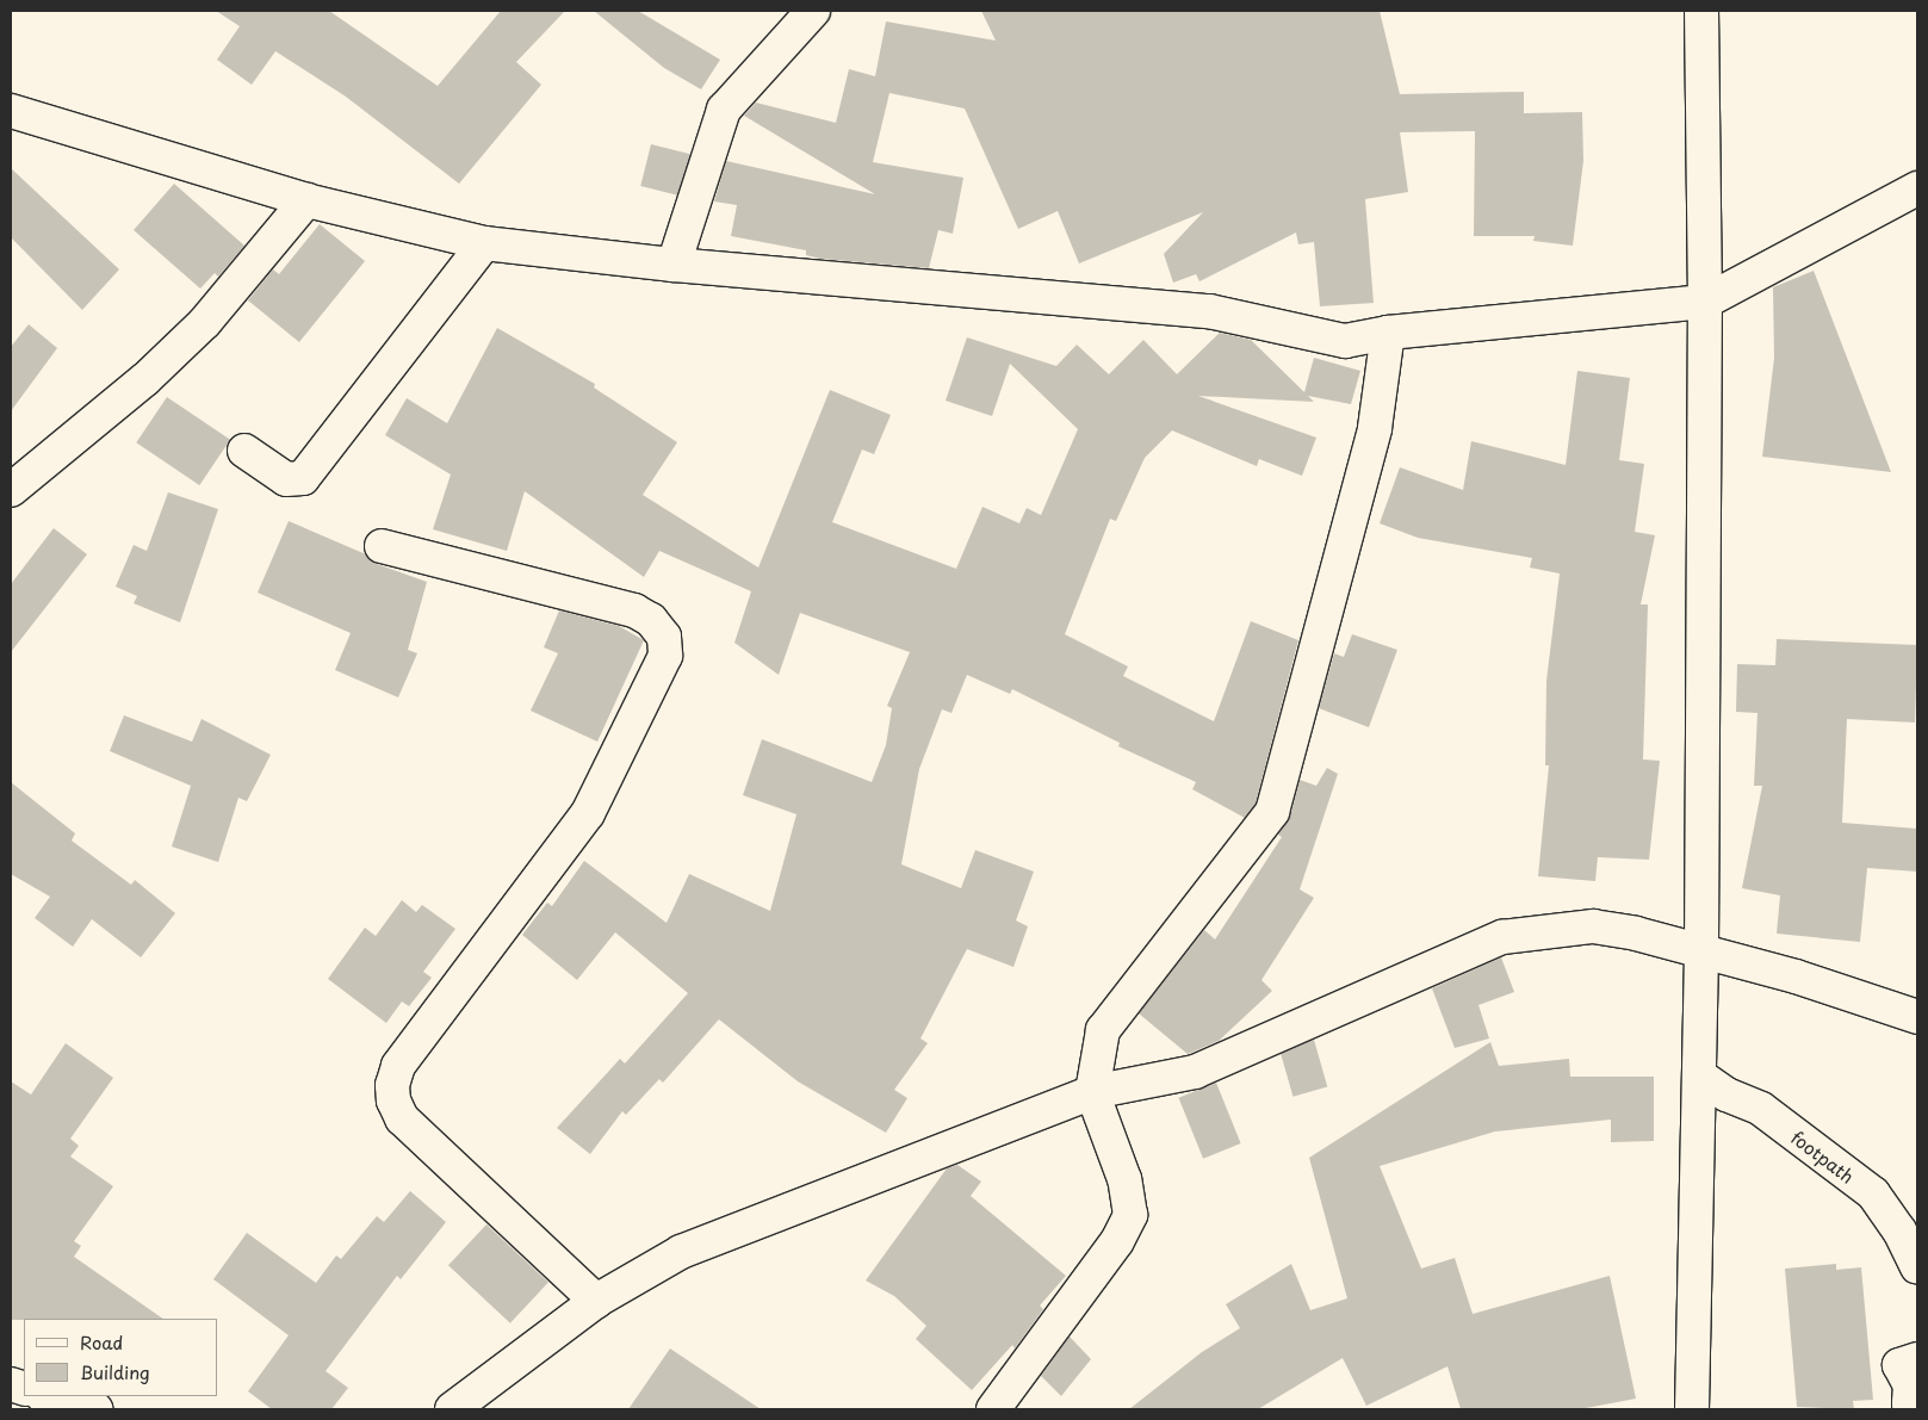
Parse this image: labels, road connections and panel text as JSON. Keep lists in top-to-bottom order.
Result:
{
  "streets": {
    "street": ["footpath"]
  },
  "legend": ["Road", "Building"]
}
